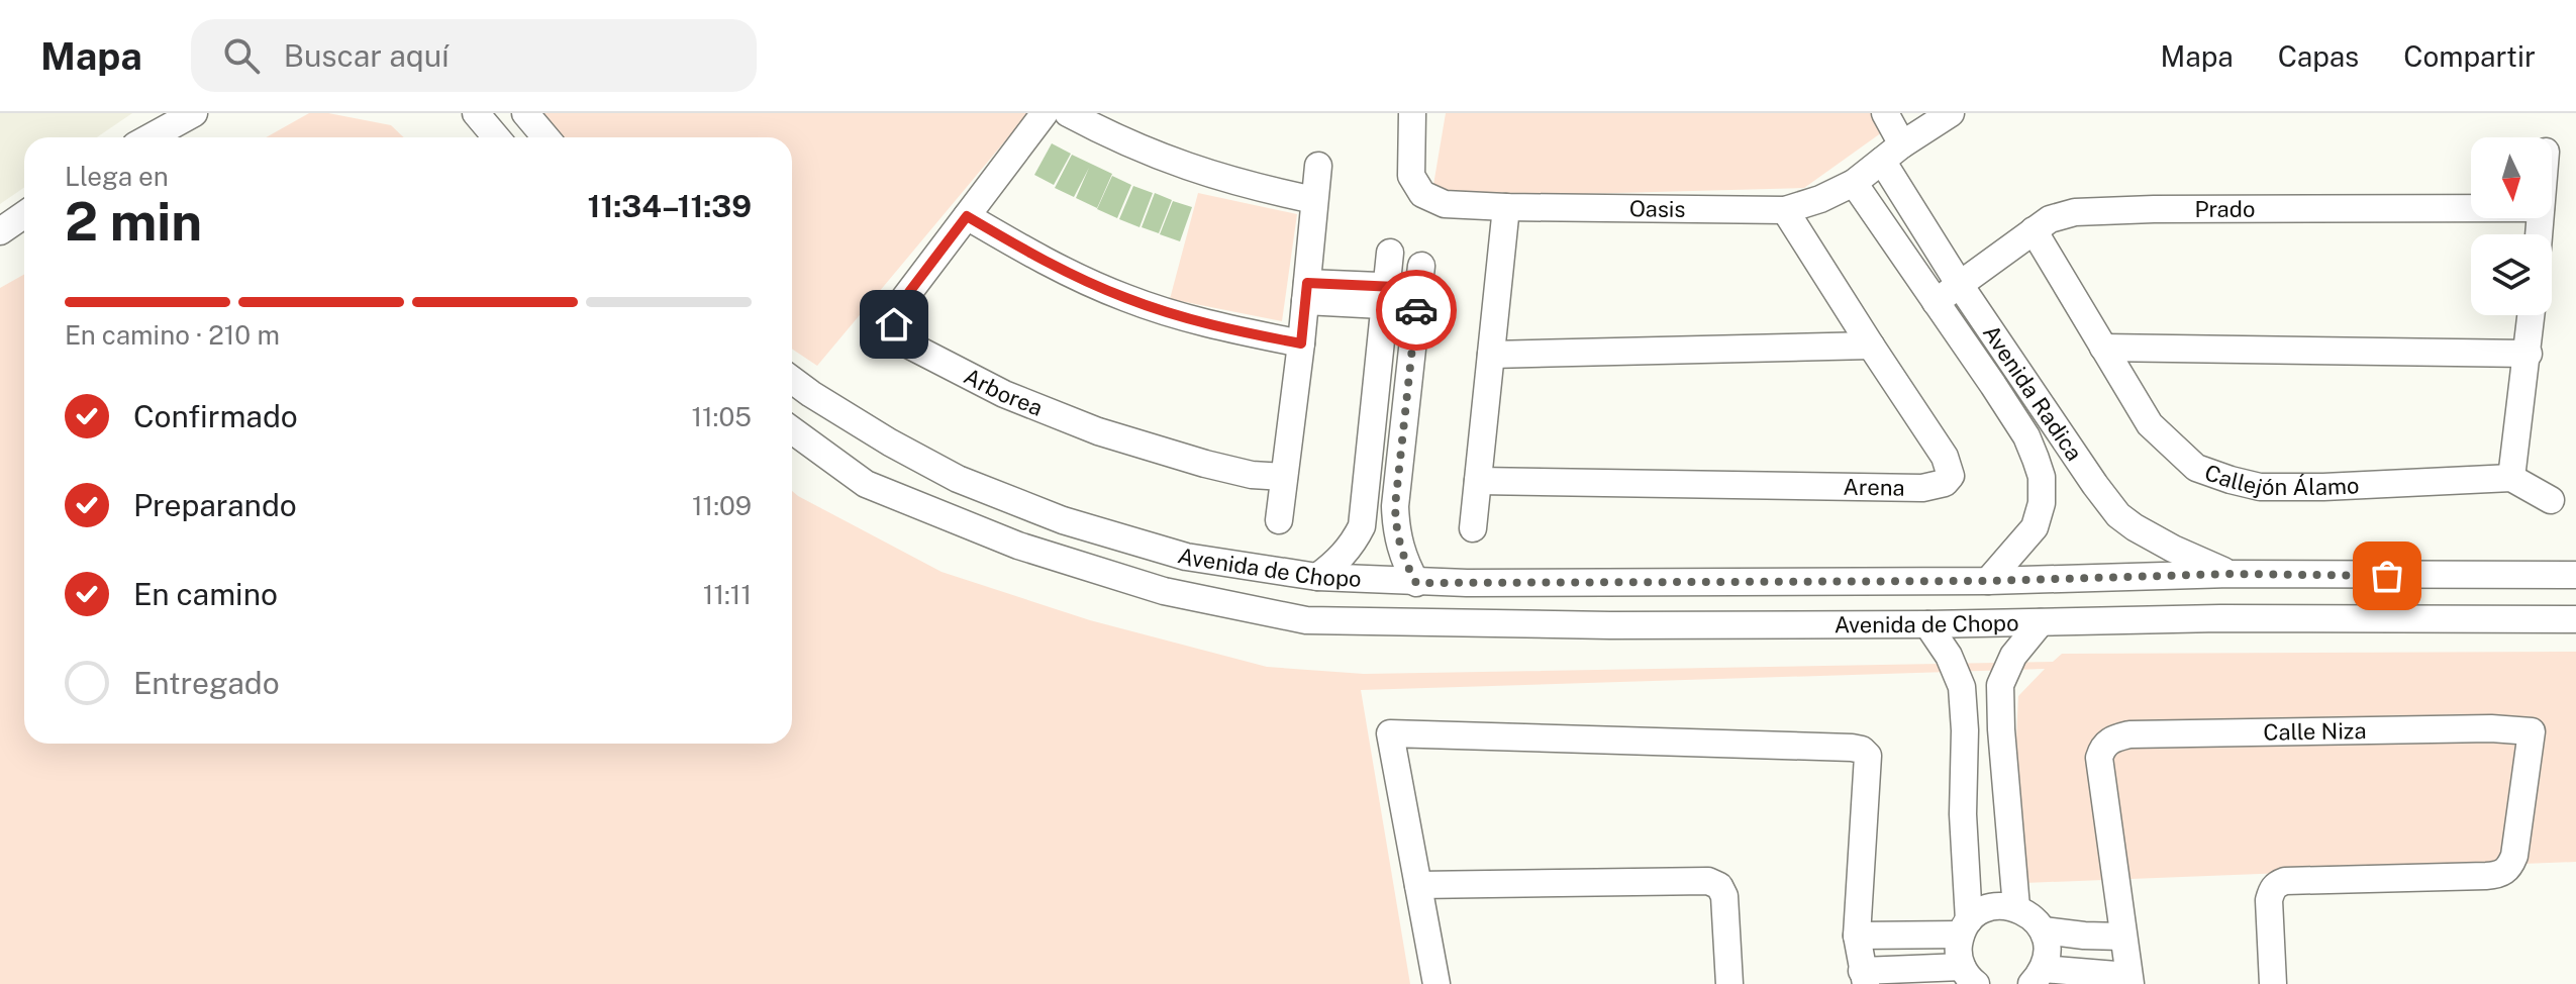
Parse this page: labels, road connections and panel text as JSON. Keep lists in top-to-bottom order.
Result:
{
  "streets": {
    "street": [
      "Oasis",
      "Prado",
      "Arborea",
      "Avenida Radica",
      "Callejón Álamo",
      "Arena",
      "Avenida de Chopo",
      "Calle Niza"
    ]
  },
  "crossings": [
    ["Oasis", "Avenida Radica"],
    ["Oasis", "Arena"],
    ["Prado", "Avenida Radica"],
    ["Prado", "Callejón Álamo"],
    ["Avenida Radica", "Avenida de Chopo"]
  ],
  "north": "bottom",
  "page": {
    "header": "Mapa",
    "search": "Buscar aquí",
    "nav": ["Mapa", "Capas", "Compartir"],
    "heading": ["2 min", "Llega en", "11:34–11:39"],
    "bar": "En camino · 210 m",
    "list": [
      ["Confirmado", "11:05"],
      ["Preparando", "11:09"],
      ["En camino", "11:11"],
      "Entregado"
    ]
  }
}
